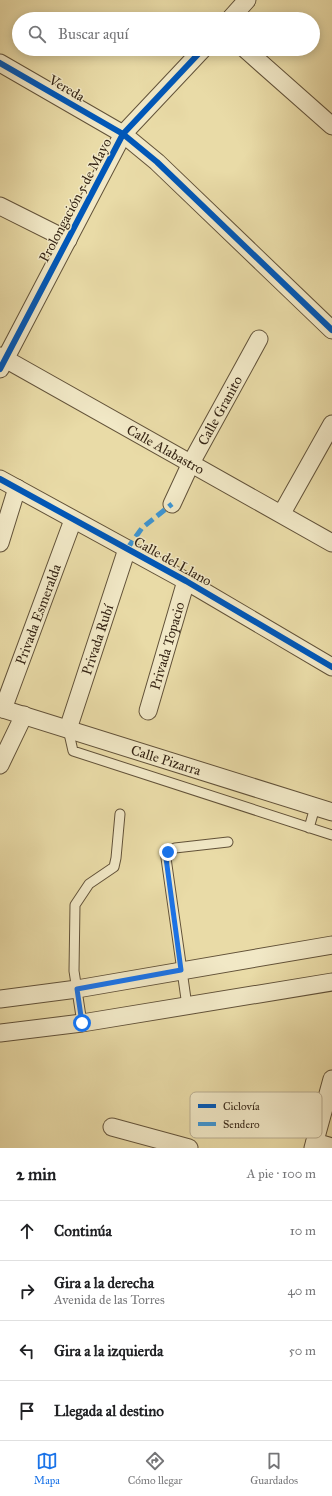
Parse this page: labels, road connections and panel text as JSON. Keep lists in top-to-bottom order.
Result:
{
  "streets": {
    "street": [
      "Vereda",
      "Prolongación 5 de Mayo",
      "Calle Granito",
      "Calle Alabastro",
      "Calle del Llano",
      "Privada Esmeralda",
      "Privada Rubí",
      "Privada Topacio",
      "Calle Pizarra"
    ]
  },
  "crossings": [
    ["Vereda", "Prolongación 5 de Mayo"],
    ["Prolongación 5 de Mayo", "Calle Alabastro"],
    ["Calle Granito", "Calle Alabastro"],
    ["Calle del Llano", "Privada Esmeralda"],
    ["Calle del Llano", "Privada Rubí"],
    ["Calle del Llano", "Privada Topacio"],
    ["Privada Esmeralda", "Calle Pizarra"],
    ["Privada Rubí", "Calle Pizarra"]
  ],
  "legend": ["Ciclovía", "Sendero"],
  "page": {
    "search": "Buscar aquí",
    "heading": ["2 min", "A pie · 100 m"],
    "list": [
      ["Continúa", "10 m"],
      ["Gira a la derecha", "Avenida de las Torres", "40 m"],
      ["Gira a la izquierda", "50 m"],
      "Llegada al destino"
    ],
    "nav": ["Mapa", "Cómo llegar", "Guardados"]
  }
}
